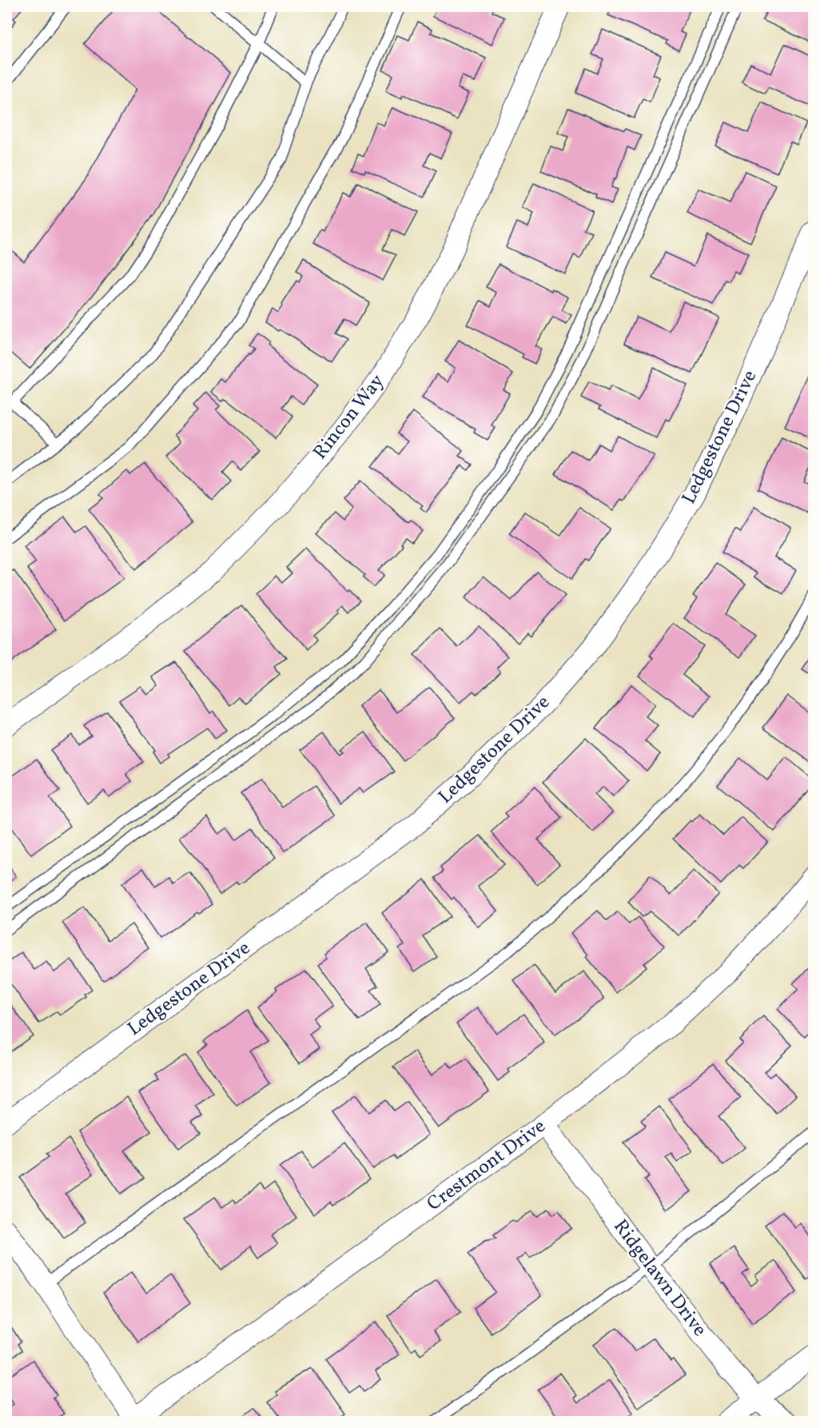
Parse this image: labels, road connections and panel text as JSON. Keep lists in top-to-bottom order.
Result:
{
  "streets": {
    "street": [
      "Rincon Way",
      "Ledgestone Drive",
      "Crestmont Drive",
      "Ridgelawn Drive"
    ]
  },
  "crossings": [
    ["Crestmont Drive", "Ridgelawn Drive"]
  ]
}
